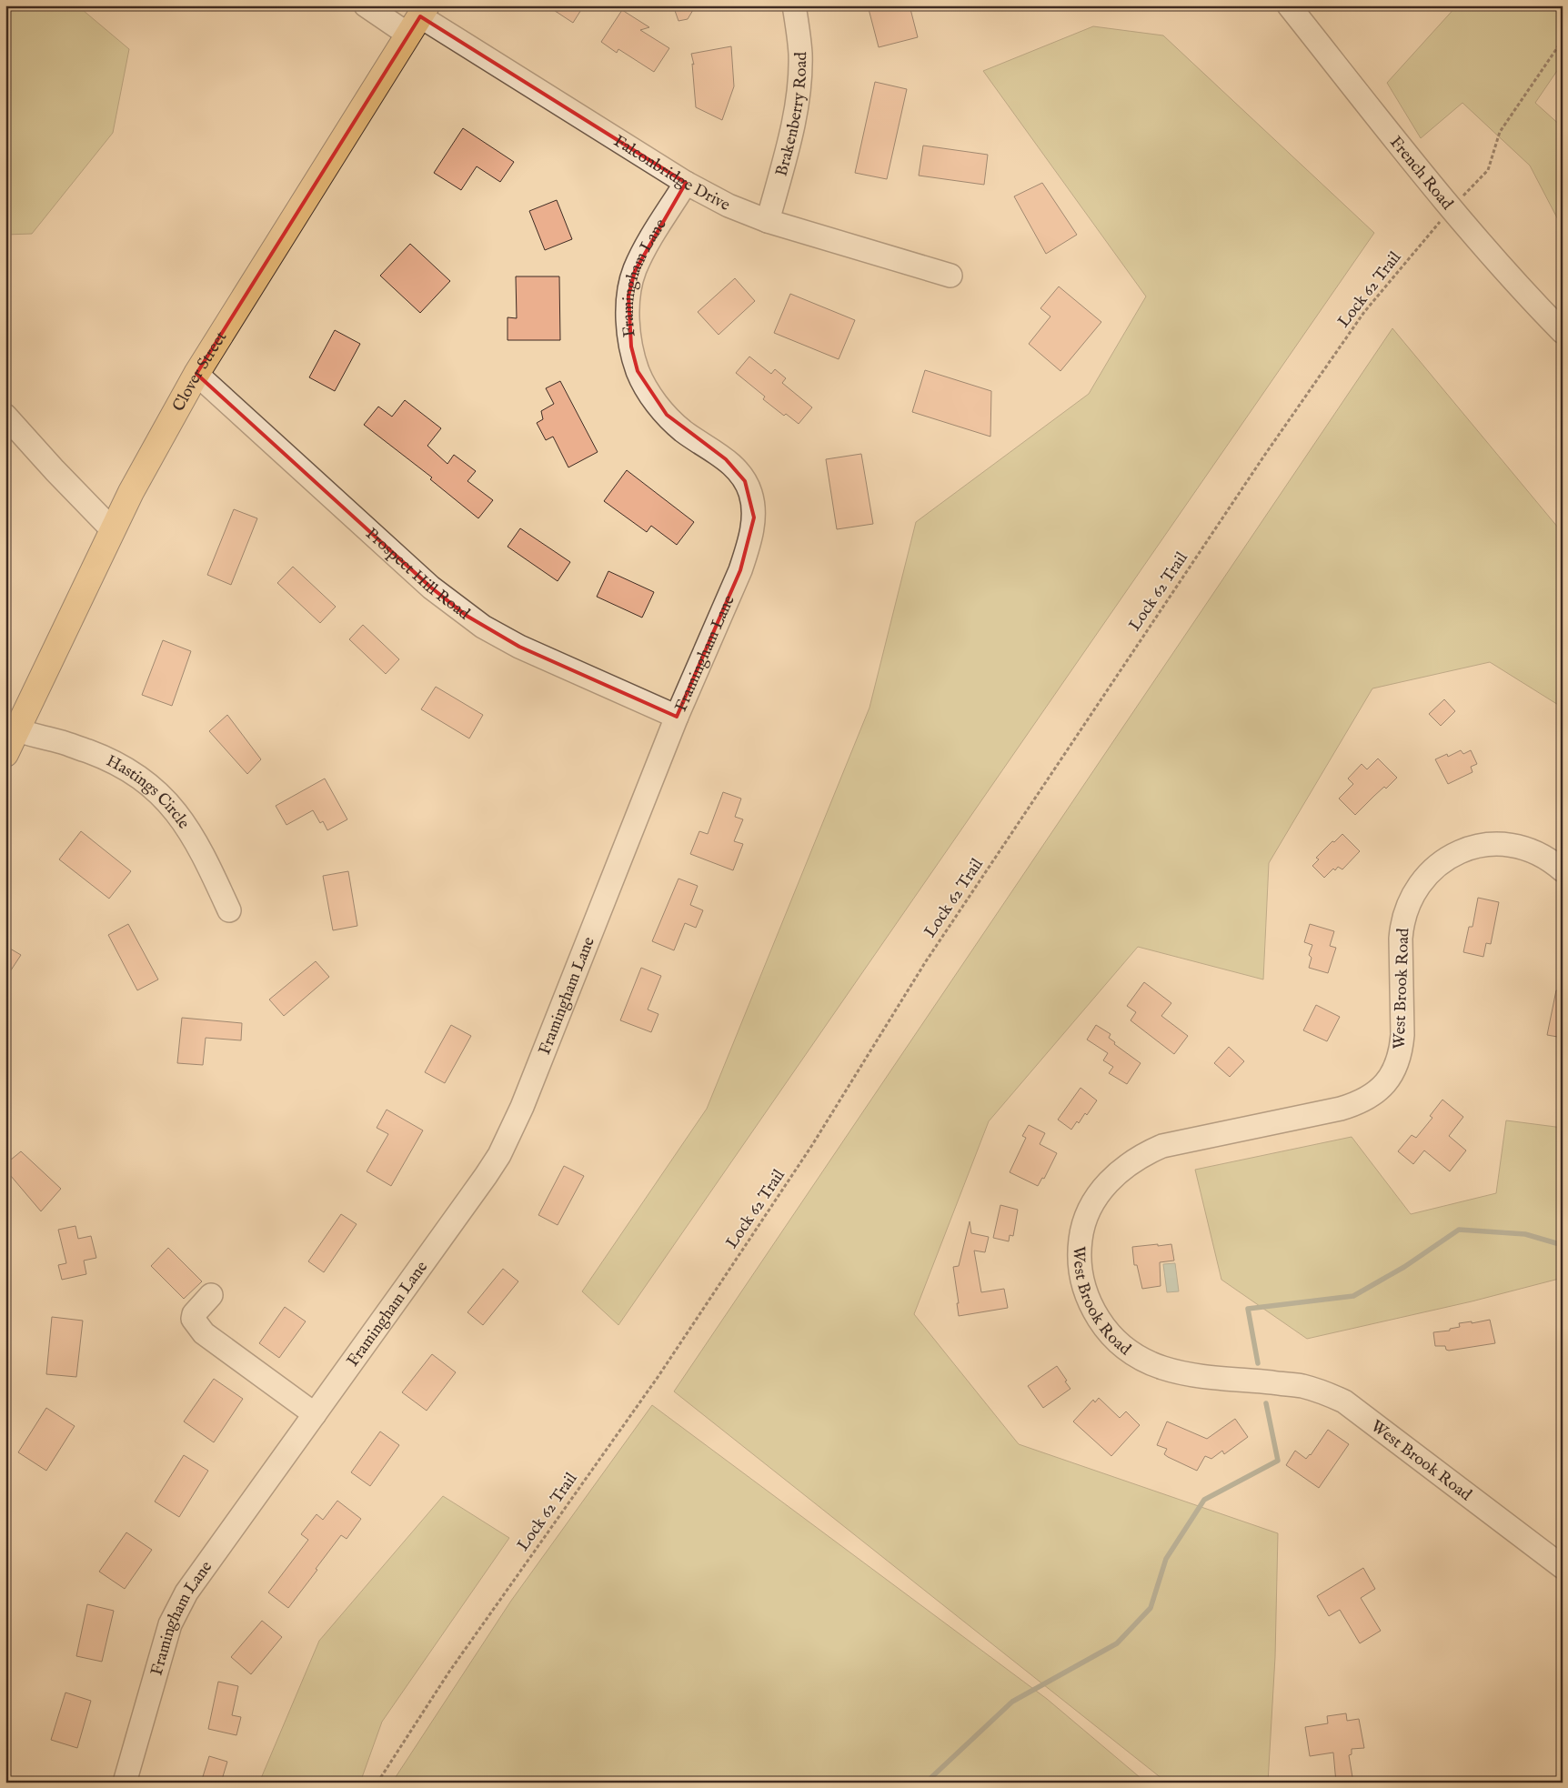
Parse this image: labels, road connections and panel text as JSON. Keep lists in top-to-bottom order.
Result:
{
  "streets": {
    "main road": ["Clover Street"],
    "street": [
      "Brakenberry Road",
      "Falconbridge Drive",
      "French Road",
      "Framingham Lane",
      "Prospect Hill Road",
      "Hastings Circle",
      "West Brook Road"
    ],
    "path": ["Lock 62 Trail"]
  },
  "crossings": [
    ["Brakenberry Road", "Falconbridge Drive"],
    ["Falconbridge Drive", "Framingham Lane"],
    ["Falconbridge Drive", "Clover Street"],
    ["French Road", "Lock 62 Trail"],
    ["Framingham Lane", "Prospect Hill Road"],
    ["Clover Street", "Prospect Hill Road"],
    ["Clover Street", "Hastings Circle"]
  ]
}
